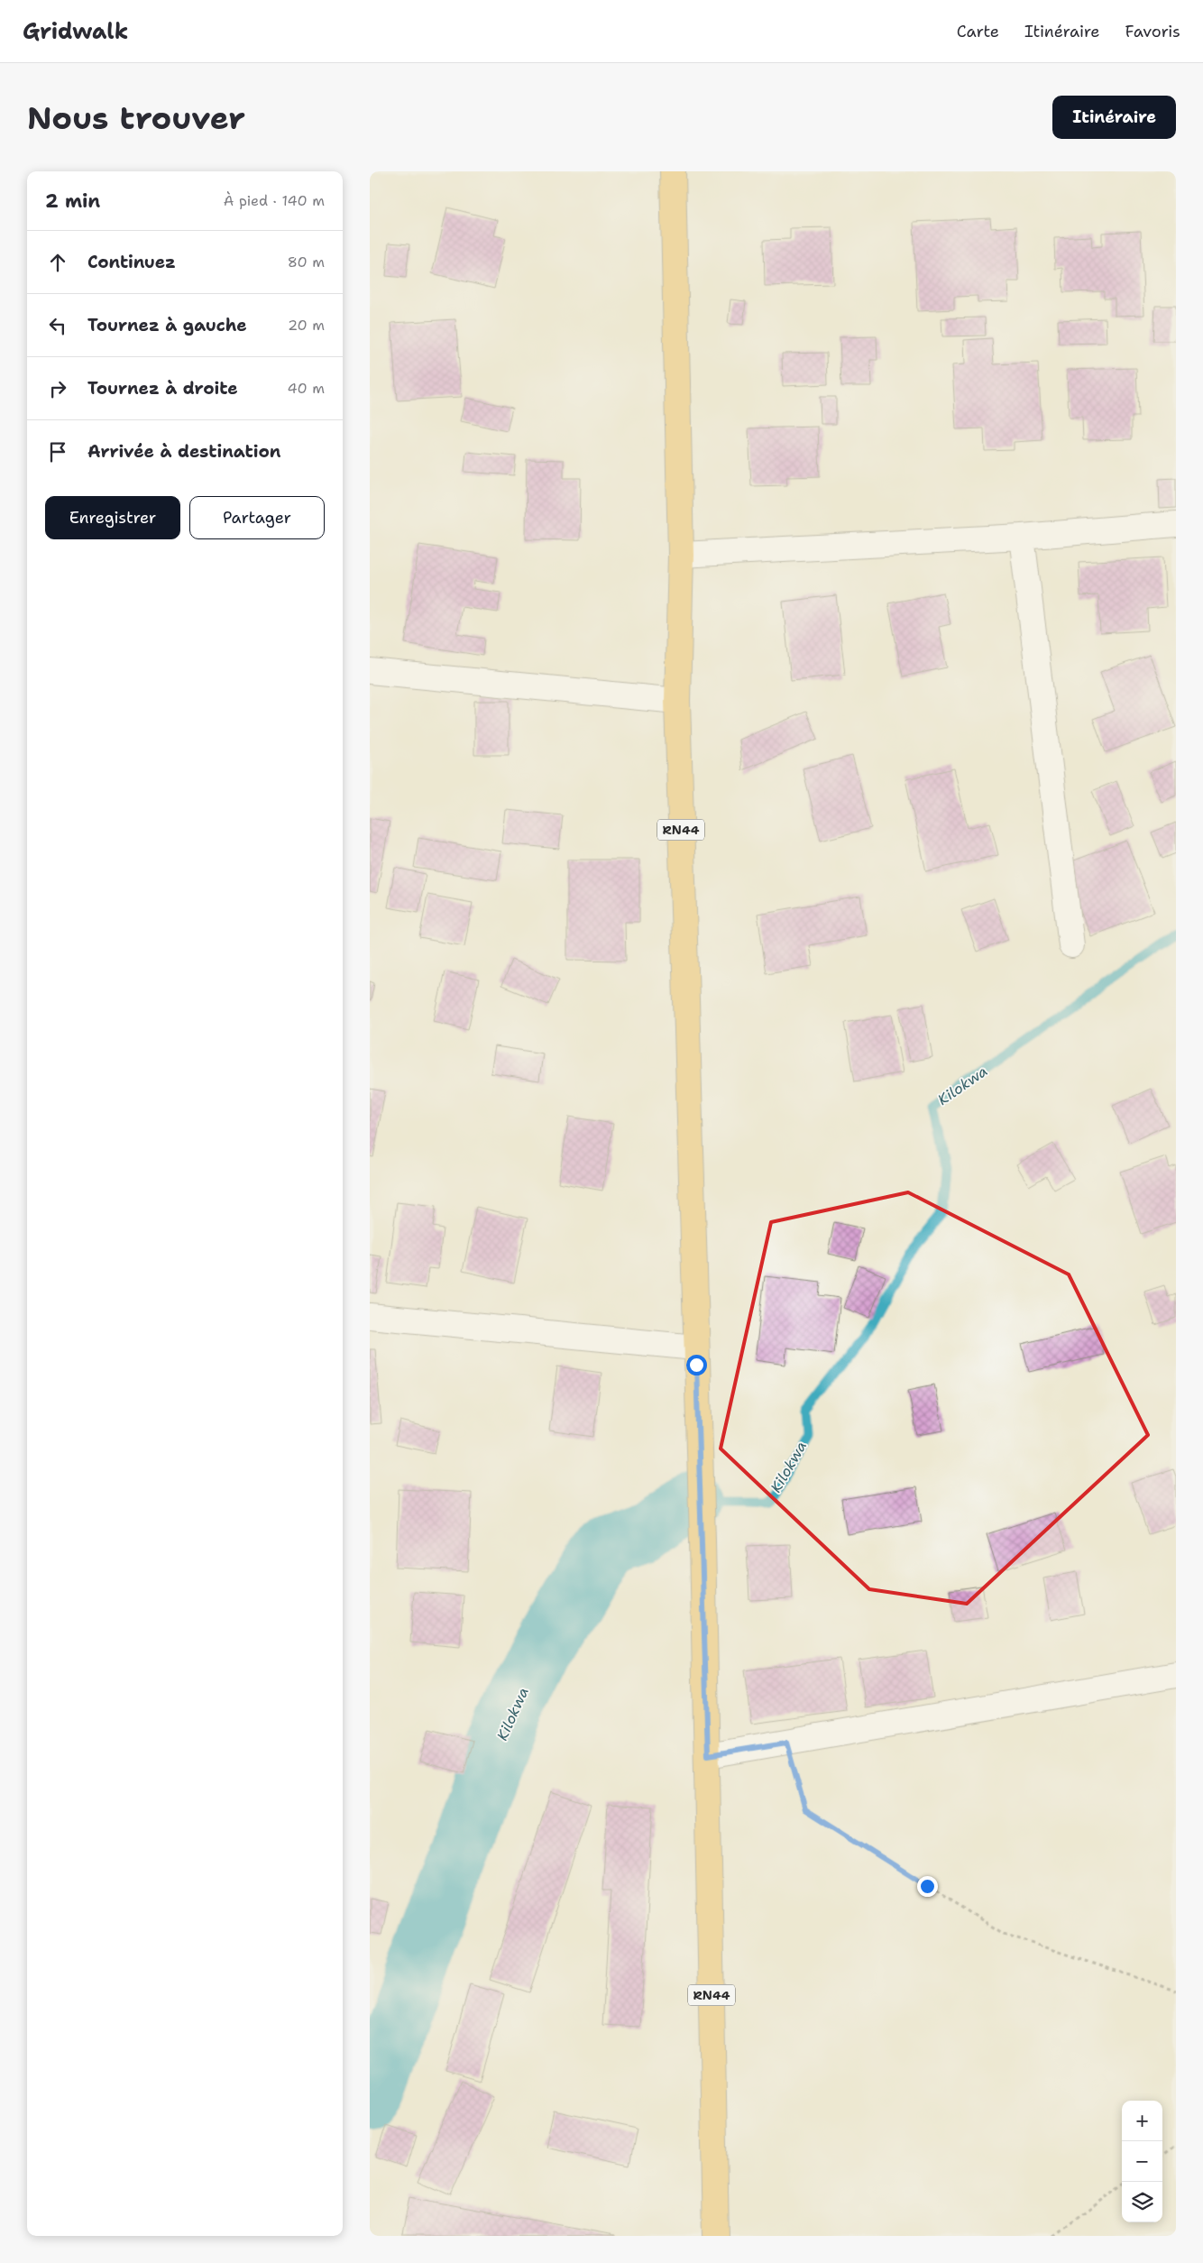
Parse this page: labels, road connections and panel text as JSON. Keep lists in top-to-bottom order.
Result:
{
  "streets": {
    "main road": ["RN44"]
  },
  "water": ["Kilokwa"],
  "page": {
    "header": "Gridwalk",
    "nav": ["Carte", "Itinéraire", "Favoris"],
    "buttons": [
      "Itinéraire",
      ["Enregistrer", "Partager"]
    ],
    "title": "Nous trouver",
    "heading": ["2 min", "À pied · 140 m"],
    "list": [
      ["Continuez", "80 m"],
      ["Tournez à gauche", "20 m"],
      ["Tournez à droite", "40 m"],
      "Arrivée à destination"
    ],
    "map_buttons": ["+", "−"]
  }
}
